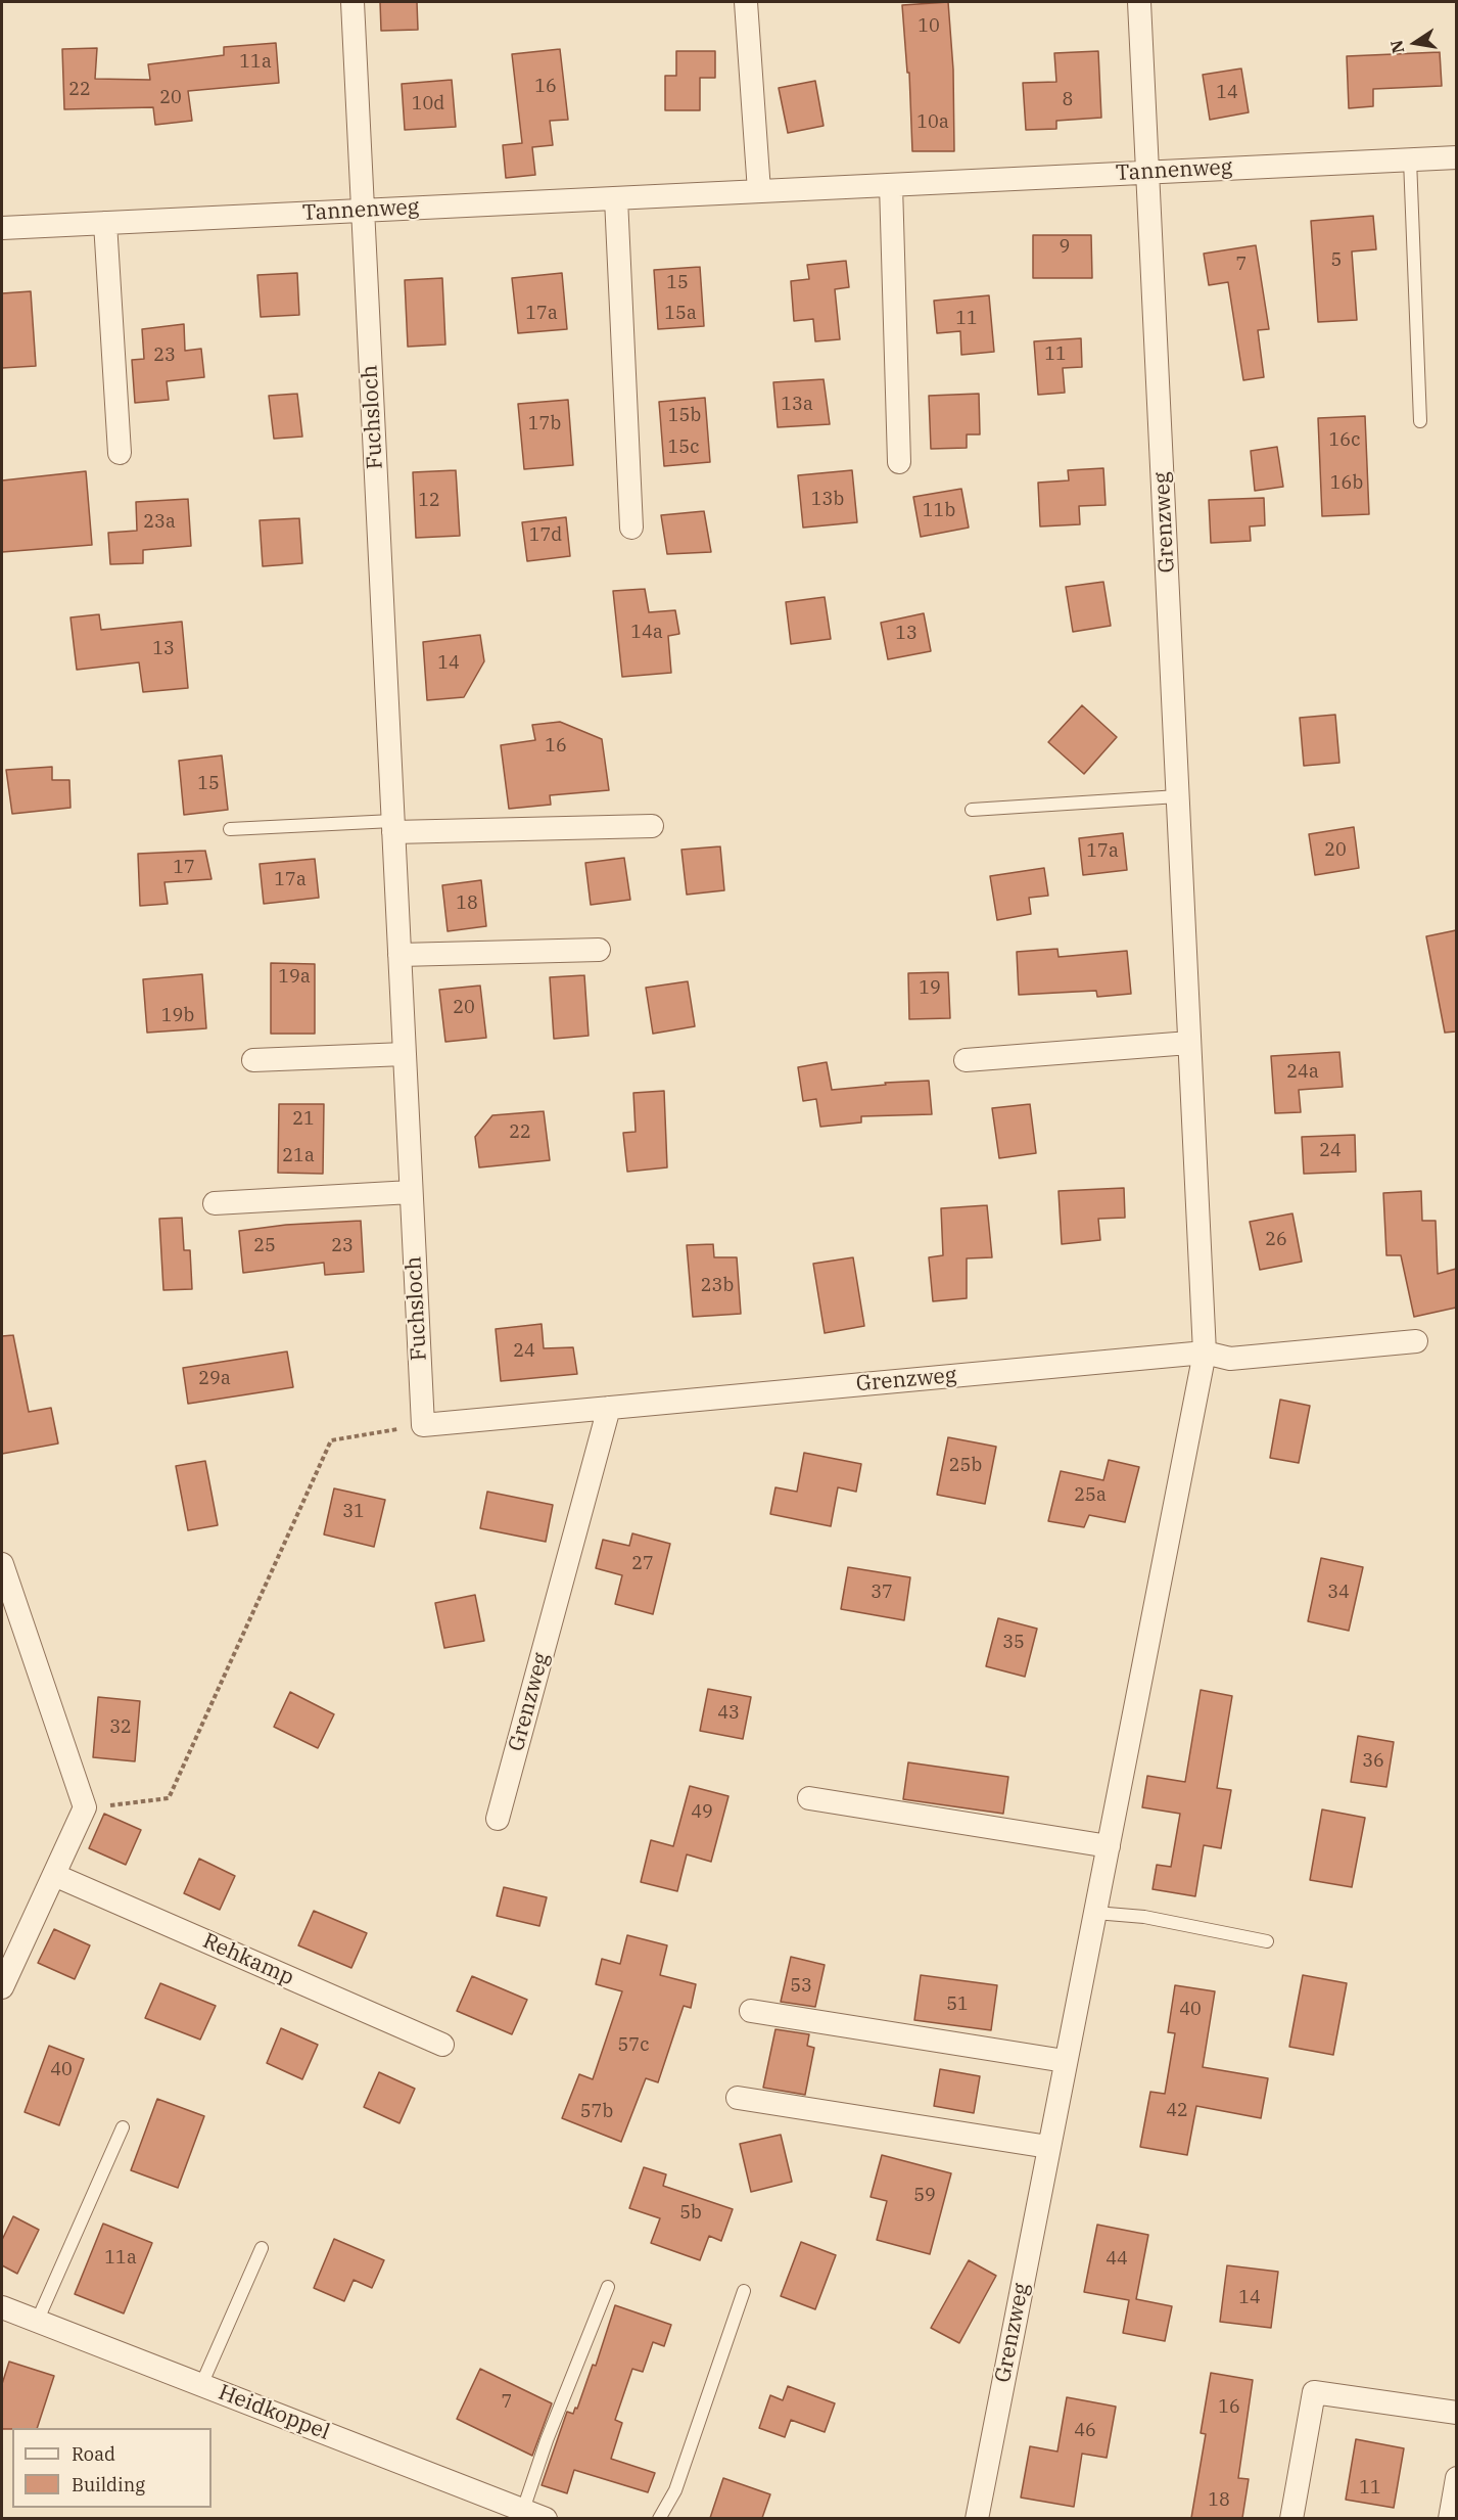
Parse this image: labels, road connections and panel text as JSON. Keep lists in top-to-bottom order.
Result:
{
  "streets": {
    "street": [
      "Tannenweg",
      "Fuchsloch",
      "Grenzweg",
      "Rehkamp",
      "Heidkoppel"
    ]
  },
  "crossings": [
    ["Tannenweg", "Fuchsloch"],
    ["Tannenweg", "Grenzweg"],
    ["Fuchsloch", "Grenzweg"]
  ],
  "house_numbers": [
    "10",
    "11a",
    "16",
    "22",
    "14",
    "20",
    "8",
    "10d",
    "10a",
    "9",
    "5",
    "7",
    "15",
    "17a",
    "15a",
    "11",
    "11",
    "23",
    "13a",
    "15b",
    "17b",
    "16c",
    "15c",
    "16b",
    "13b",
    "12",
    "11b",
    "23a",
    "17d",
    "14a",
    "13",
    "13",
    "14",
    "16",
    "15",
    "20",
    "17a",
    "17",
    "17a",
    "18",
    "19a",
    "19",
    "20",
    "19b",
    "24a",
    "21",
    "22",
    "24",
    "21a",
    "26",
    "25",
    "23",
    "23b",
    "24",
    "29a",
    "25b",
    "25a",
    "31",
    "27",
    "37",
    "34",
    "35",
    "43",
    "32",
    "36",
    "49",
    "53",
    "51",
    "40",
    "57c",
    "40",
    "42",
    "57b",
    "59",
    "5b",
    "11a",
    "44",
    "14",
    "7",
    "16",
    "46",
    "11",
    "18"
  ],
  "legend": ["Road", "Building"],
  "north": "left"
}
